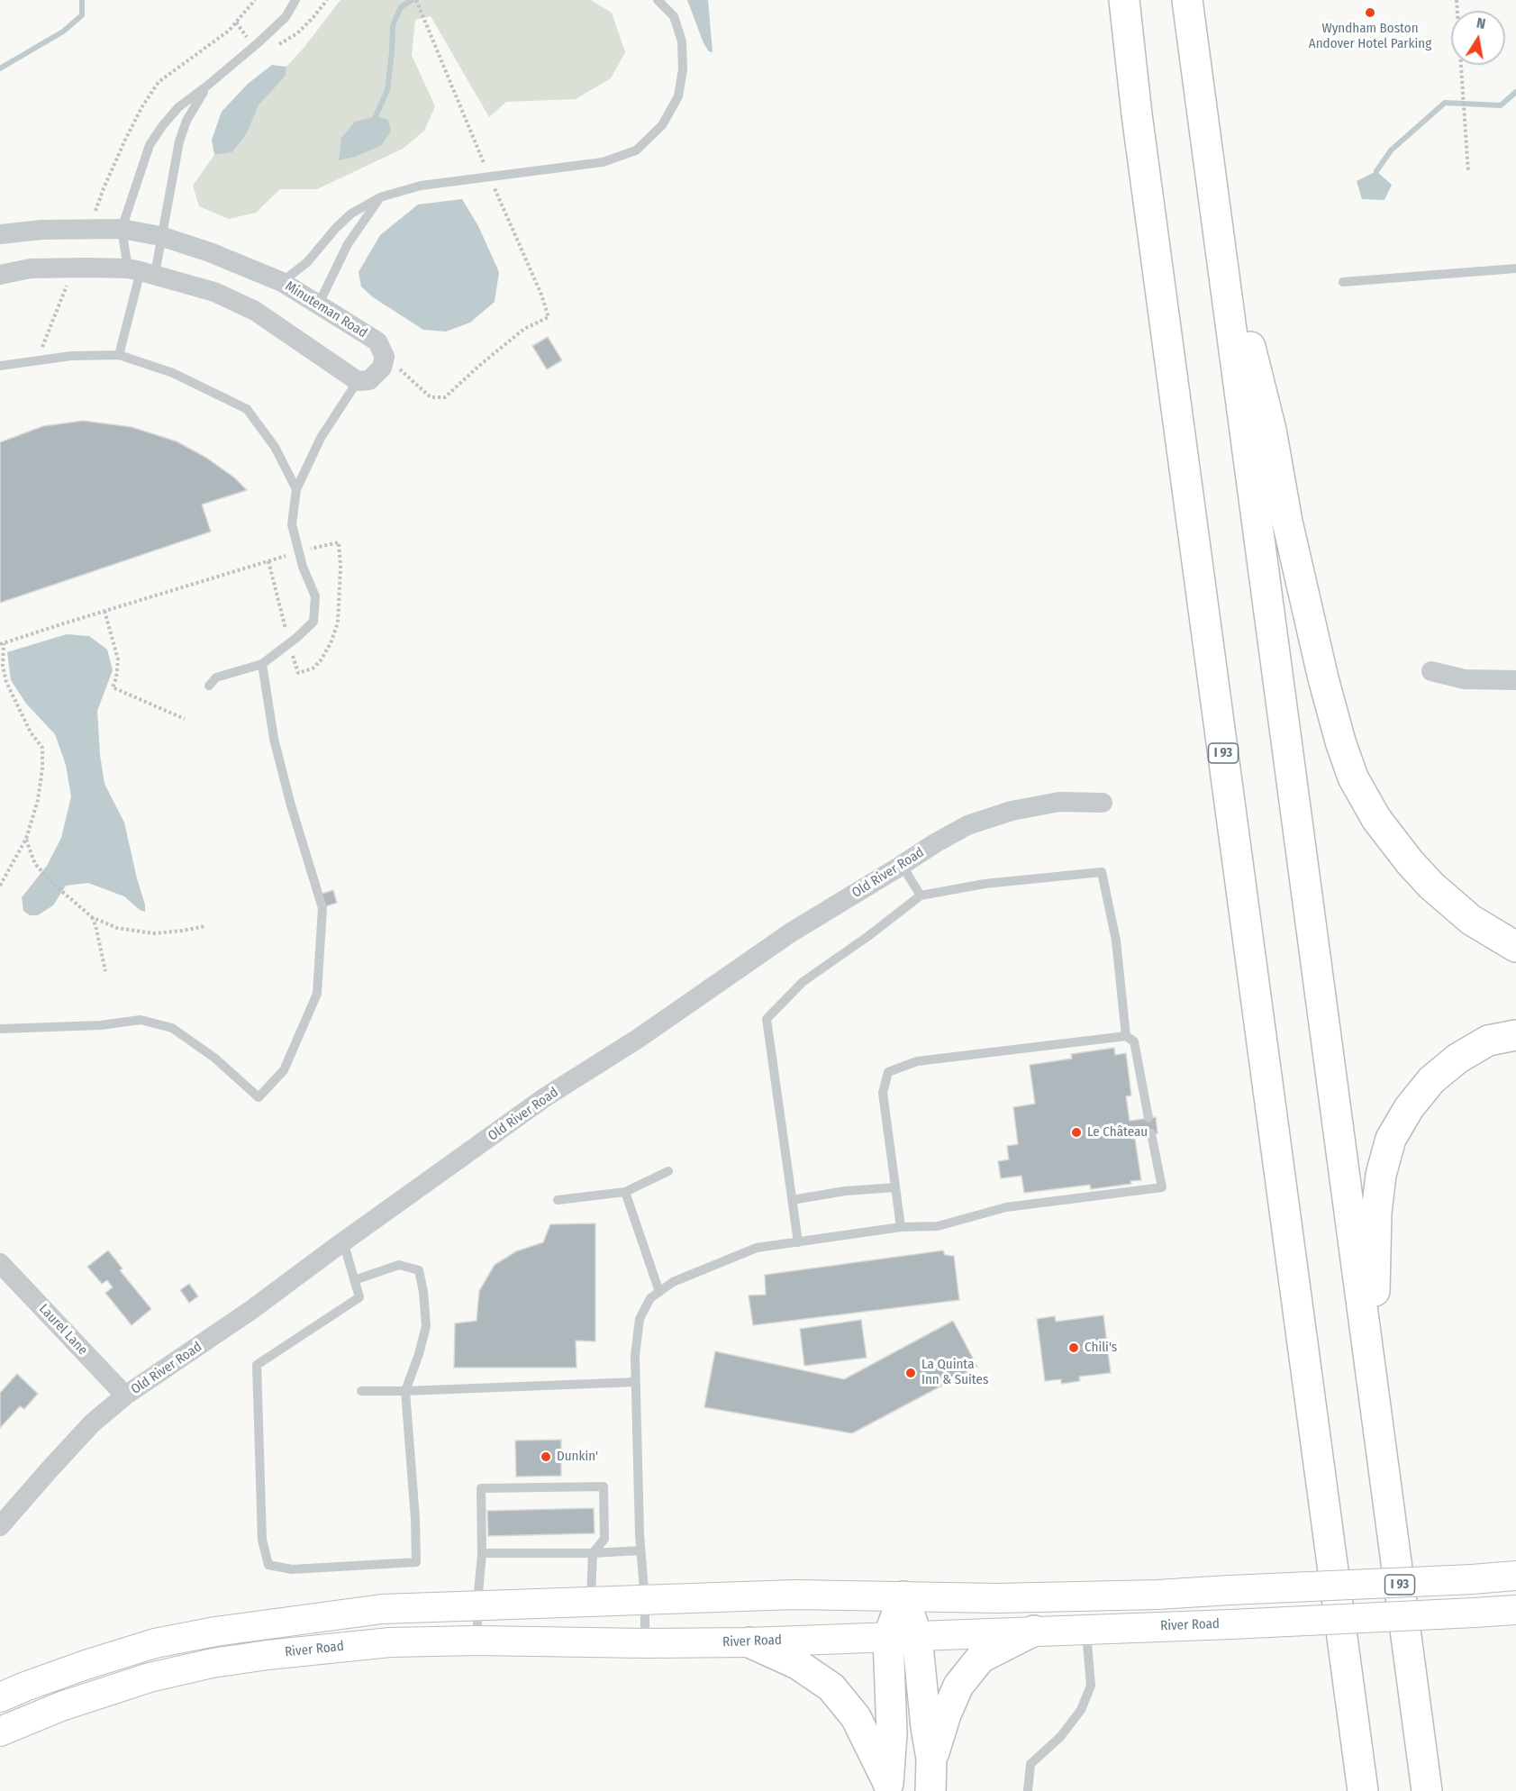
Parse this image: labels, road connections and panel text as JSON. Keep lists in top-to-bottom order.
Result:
{
  "streets": {
    "highway": ["I 93"],
    "main road": ["River Road"],
    "street": ["Minuteman Road", "Old River Road", "Laurel Lane"]
  },
  "crossings": [
    ["Old River Road", "Laurel Lane"]
  ],
  "places": [
    "Wyndham Boston Andover Hotel Parking",
    "Le Château",
    "Chili's",
    "La Quinta Inn & Suites",
    "Dunkin'"
  ],
  "north": "top"
}
